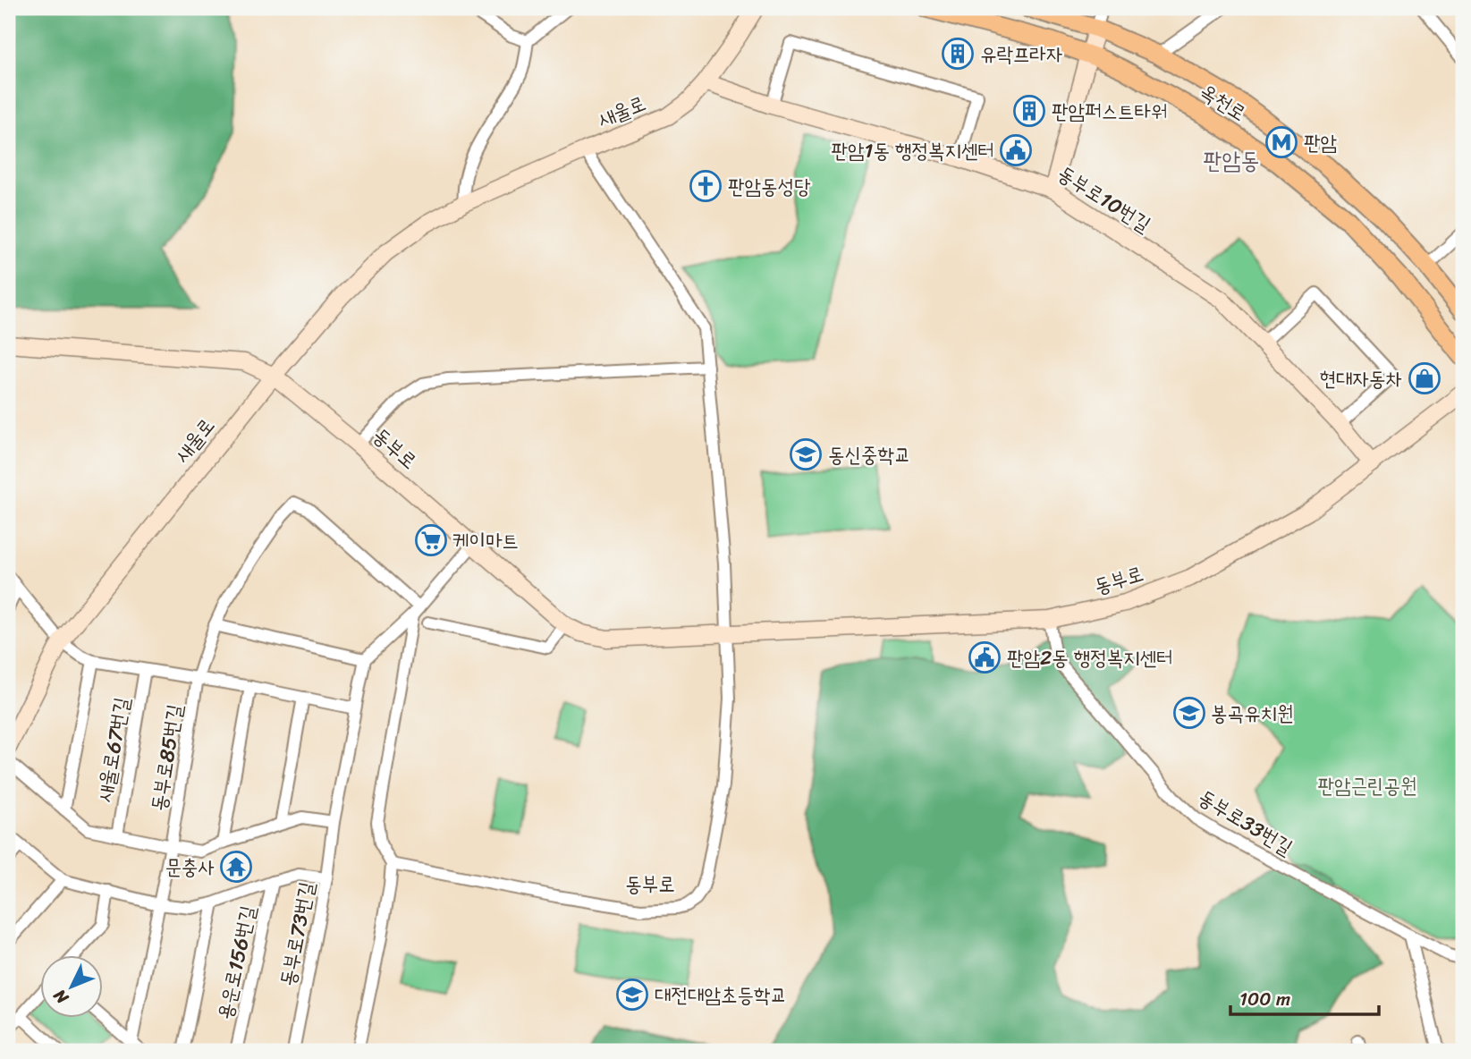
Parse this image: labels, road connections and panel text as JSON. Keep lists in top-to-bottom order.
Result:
{
  "streets": {
    "main road": [
      "옥천로",
      "새울로",
      "동부로10번길",
      "동부로"
    ],
    "street": [
      "새울로67번길",
      "동부로85번길",
      "동부로33번길",
      "동부로73번길",
      "용운로156번길"
    ]
  },
  "crossings": [
    ["새울로", "동부로10번길"],
    ["새울로", "동부로"],
    ["동부로10번길", "동부로"],
    ["동부로", "동부로33번길"]
  ],
  "districts": ["판암동"],
  "parks": ["판암근린공원"],
  "places": {
    "building": ["유락프라자", "판암퍼스트타워"],
    "metro station": ["판암"],
    "public building": ["판암1동 행정복지센터", "판암2동 행정복지센터"],
    "church": ["판암동성당"],
    "shop": ["현대자동차"],
    "school or university": ["동신중학교", "봉곡유치원", "대전대암초등학교"],
    "supermarket": ["케이마트"],
    "temple": ["문충사"]
  },
  "scale_bar": "100 m",
  "north": "bottom left"
}
